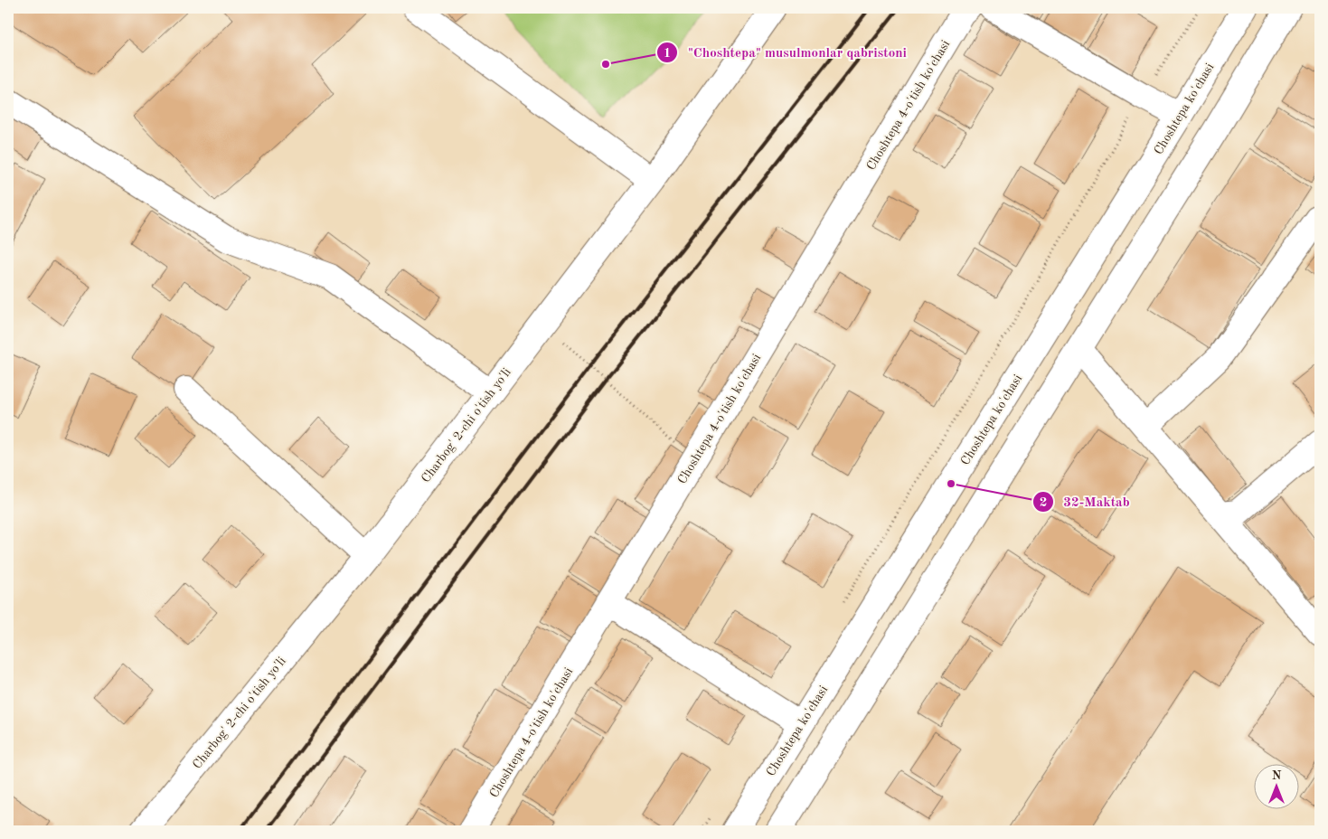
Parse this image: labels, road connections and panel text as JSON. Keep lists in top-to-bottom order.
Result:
{
  "streets": {
    "street": ["Choshtepa 4-o'tish ko'chasi", "Choshtepa ko'chasi", "Charbog' 2-chi o'tish yo'li"]
  },
  "places": ["\"Choshtepa\" musulmonlar qabristoni", "32-Maktab"],
  "north": "top"
}
